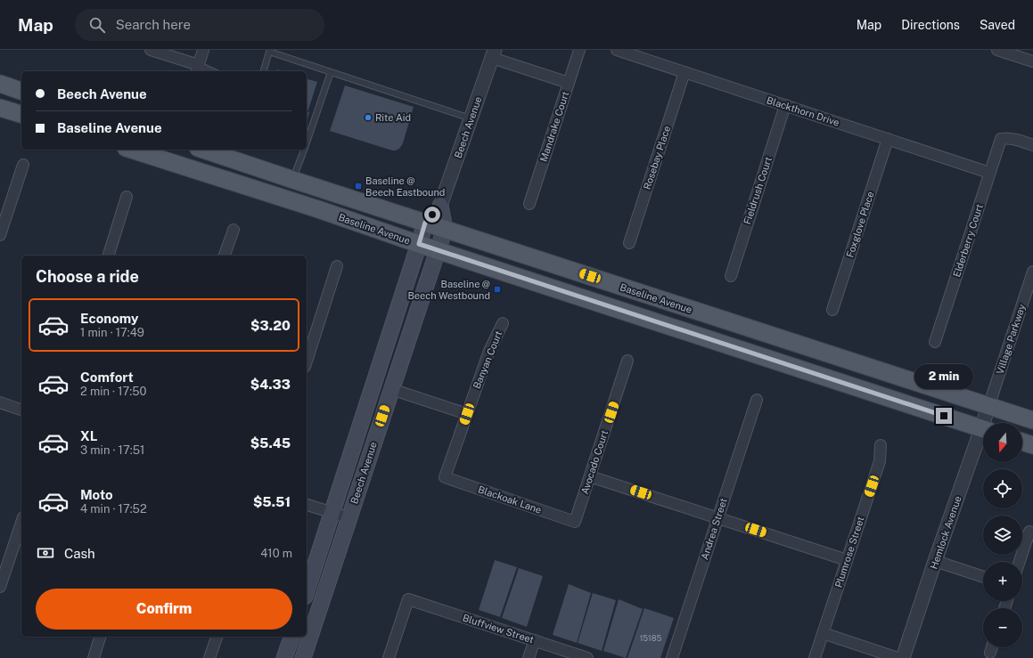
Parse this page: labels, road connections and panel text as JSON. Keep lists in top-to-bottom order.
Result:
{
  "streets": {
    "main road": ["Beech Avenue", "Baseline Avenue"],
    "street": [
      "Blackthorn Drive",
      "Mandrake Court",
      "Rosebay Place",
      "Fieldrush Court",
      "Foxglove Place",
      "Elderberry Court",
      "Village Parkway",
      "Banyan Court",
      "Avocado Court",
      "Blackoak Lane",
      "Andrea Street",
      "Hemlock Avenue",
      "Plumrose Street",
      "Bluffview Street"
    ]
  },
  "crossings": [
    ["Blackthorn Drive", "Rosebay Place"],
    ["Blackthorn Drive", "Fieldrush Court"],
    ["Blackthorn Drive", "Foxglove Place"],
    ["Blackthorn Drive", "Elderberry Court"],
    ["Beech Avenue", "Baseline Avenue"],
    ["Baseline Avenue", "Village Parkway"],
    ["Baseline Avenue", "Hemlock Avenue"],
    ["Village Parkway", "Hemlock Avenue"],
    ["Banyan Court", "Blackoak Lane"],
    ["Avocado Court", "Blackoak Lane"]
  ],
  "places": {
    "other": ["Rite Aid"],
    "transit": ["Baseline @ Beech Eastbound", "Baseline @ Beech Westbound"]
  },
  "house_numbers": ["15185"],
  "north": "bottom",
  "page": {
    "header": "Map",
    "search": "Search here",
    "nav": ["Map", "Directions", "Saved"],
    "banner": ["Beech Avenue", "Baseline Avenue"],
    "heading": "Choose a ride",
    "list": [
      {
        "name": "Economy",
        "note": "1 min · 17:49",
        "value": "$3.20"
      },
      {
        "name": "Comfort",
        "note": "2 min · 17:50",
        "value": "$4.33"
      },
      {
        "name": "XL",
        "note": "3 min · 17:51",
        "value": "$5.45"
      },
      {
        "name": "Moto",
        "note": "4 min · 17:52",
        "value": "$5.51"
      }
    ],
    "bubble": "2 min",
    "map_buttons": ["+", "−"],
    "pay": ["Cash", "410 m"],
    "buttons": "Confirm"
  }
}
